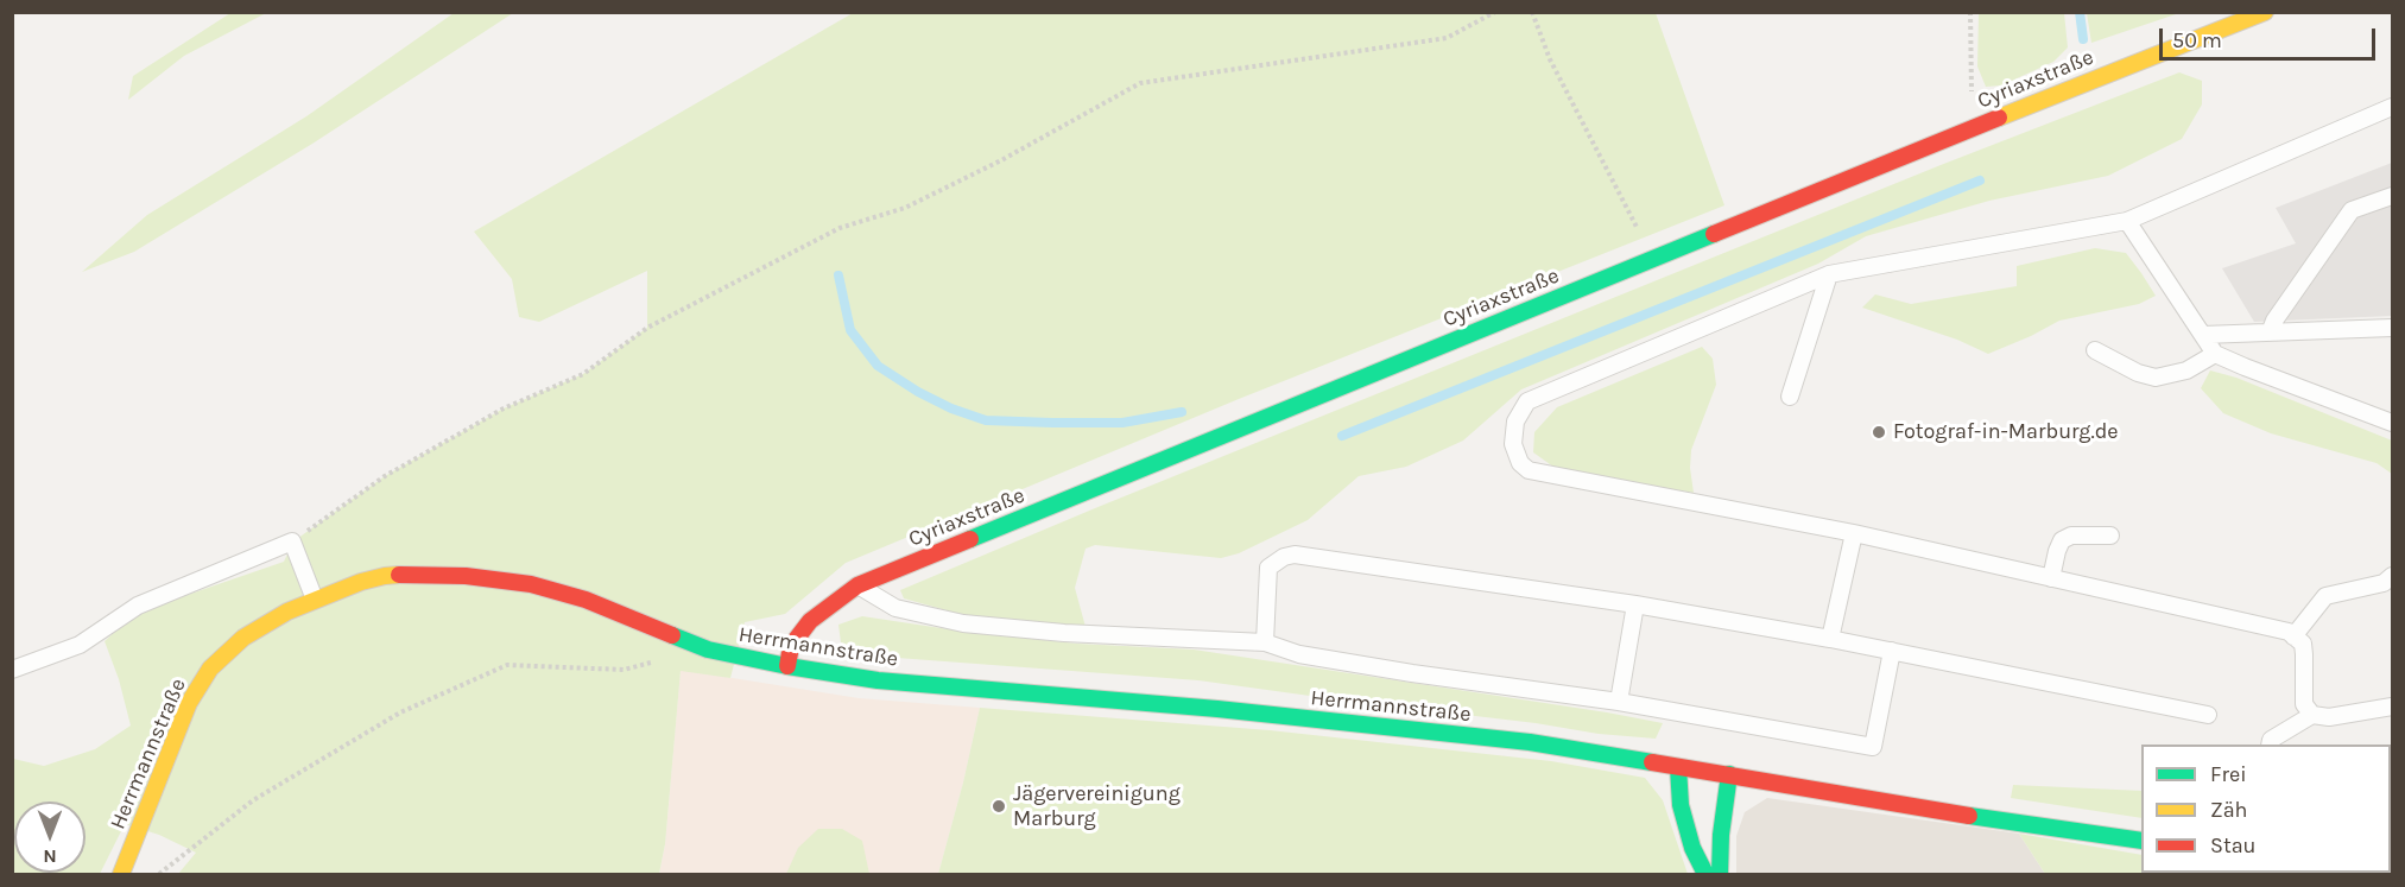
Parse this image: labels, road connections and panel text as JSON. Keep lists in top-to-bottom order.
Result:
{
  "streets": {
    "street": ["Cyriaxstraße", "Herrmannstraße"]
  },
  "crossings": [
    ["Cyriaxstraße", "Herrmannstraße"]
  ],
  "places": ["Fotograf-in-Marburg.de", "Jägervereinigung Marburg"],
  "legend": ["Frei", "Zäh", "Stau"],
  "scale_bar": "50 m",
  "north": "bottom"
}
